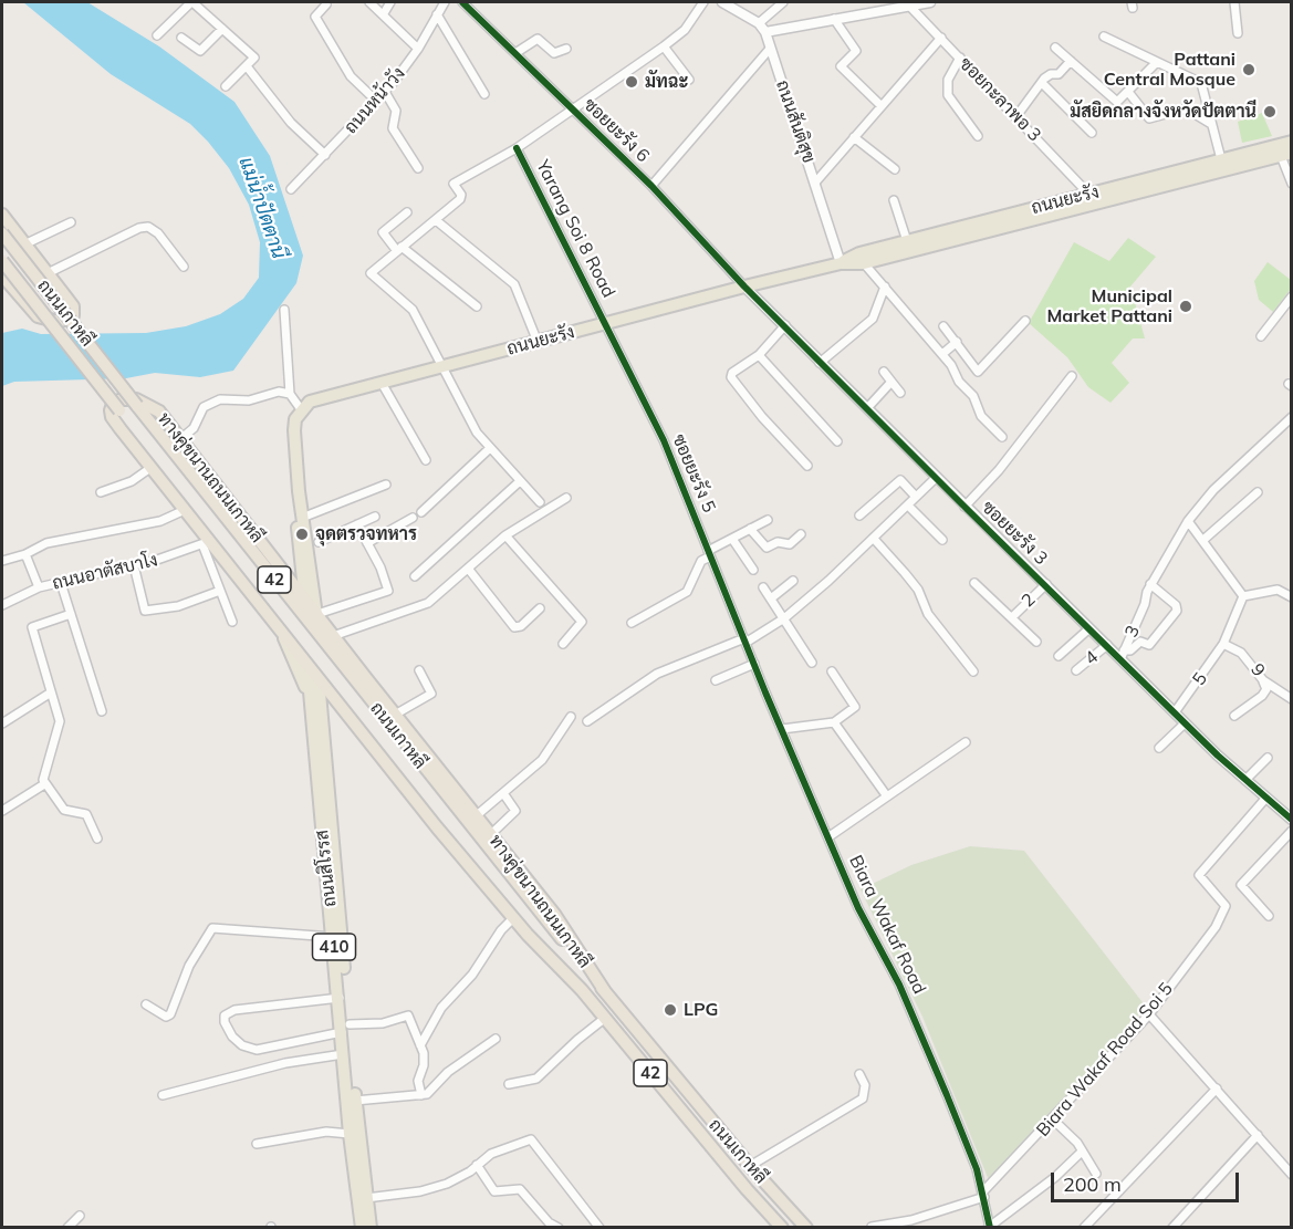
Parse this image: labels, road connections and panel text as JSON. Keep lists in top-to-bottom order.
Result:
{
  "streets": {
    "highway": ["ถนนเกาหลี", "ทางคู่ขนานถนนเกาหลี", "42"],
    "main road": ["ถนนยะรัง", "ถนนสิโรรส", "410"],
    "street": [
      "ซอยกะลาพอ 3",
      "ถนนหน้าวัง",
      "ถนนสันติสุข",
      "ซอยยะรัง 6",
      "Yarang Soi 8 Road",
      "ซอยยะรัง 5",
      "ซอยยะรัง 3",
      "ถนนอาตัสบาโง",
      "2",
      "3",
      "4",
      "9",
      "5",
      "Biara Wakaf Road",
      "Biara Wakaf Road Soi 5"
    ]
  },
  "crossings": [
    ["ซอยกะลาพอ 3", "ถนนยะรัง"],
    ["ถนนสันติสุข", "ถนนยะรัง"],
    ["ซอยยะรัง 6", "ถนนยะรัง"],
    ["ซอยยะรัง 6", "ซอยยะรัง 3"],
    ["ถนนยะรัง", "Yarang Soi 8 Road"],
    ["ถนนยะรัง", "ซอยยะรัง 5"],
    ["ถนนยะรัง", "ซอยยะรัง 3"],
    ["Yarang Soi 8 Road", "ซอยยะรัง 5"],
    ["ถนนเกาหลี", "ทางคู่ขนานถนนเกาหลี"],
    ["ถนนเกาหลี", "42"],
    ["ซอยยะรัง 5", "Biara Wakaf Road"],
    ["ทางคู่ขนานถนนเกาหลี", "ถนนอาตัสบาโง"],
    ["ทางคู่ขนานถนนเกาหลี", "ถนนสิโรรส"],
    ["ซอยยะรัง 3", "2"],
    ["ซอยยะรัง 3", "3"],
    ["ซอยยะรัง 3", "4"],
    ["ซอยยะรัง 3", "5"],
    ["ซอยยะรัง 3", "Biara Wakaf Road Soi 5"],
    ["9", "5"],
    ["Biara Wakaf Road", "Biara Wakaf Road Soi 5"]
  ],
  "water": ["แม่น้ำปัตตานี"],
  "places": [
    "Pattani Central Mosque",
    "มัทฉะ",
    "มัสยิดกลางจังหวัดปัตตานี",
    "Municipal Market Pattani",
    "จุดตรวจทหาร",
    "LPG"
  ],
  "scale_bar": "200 m"
}
